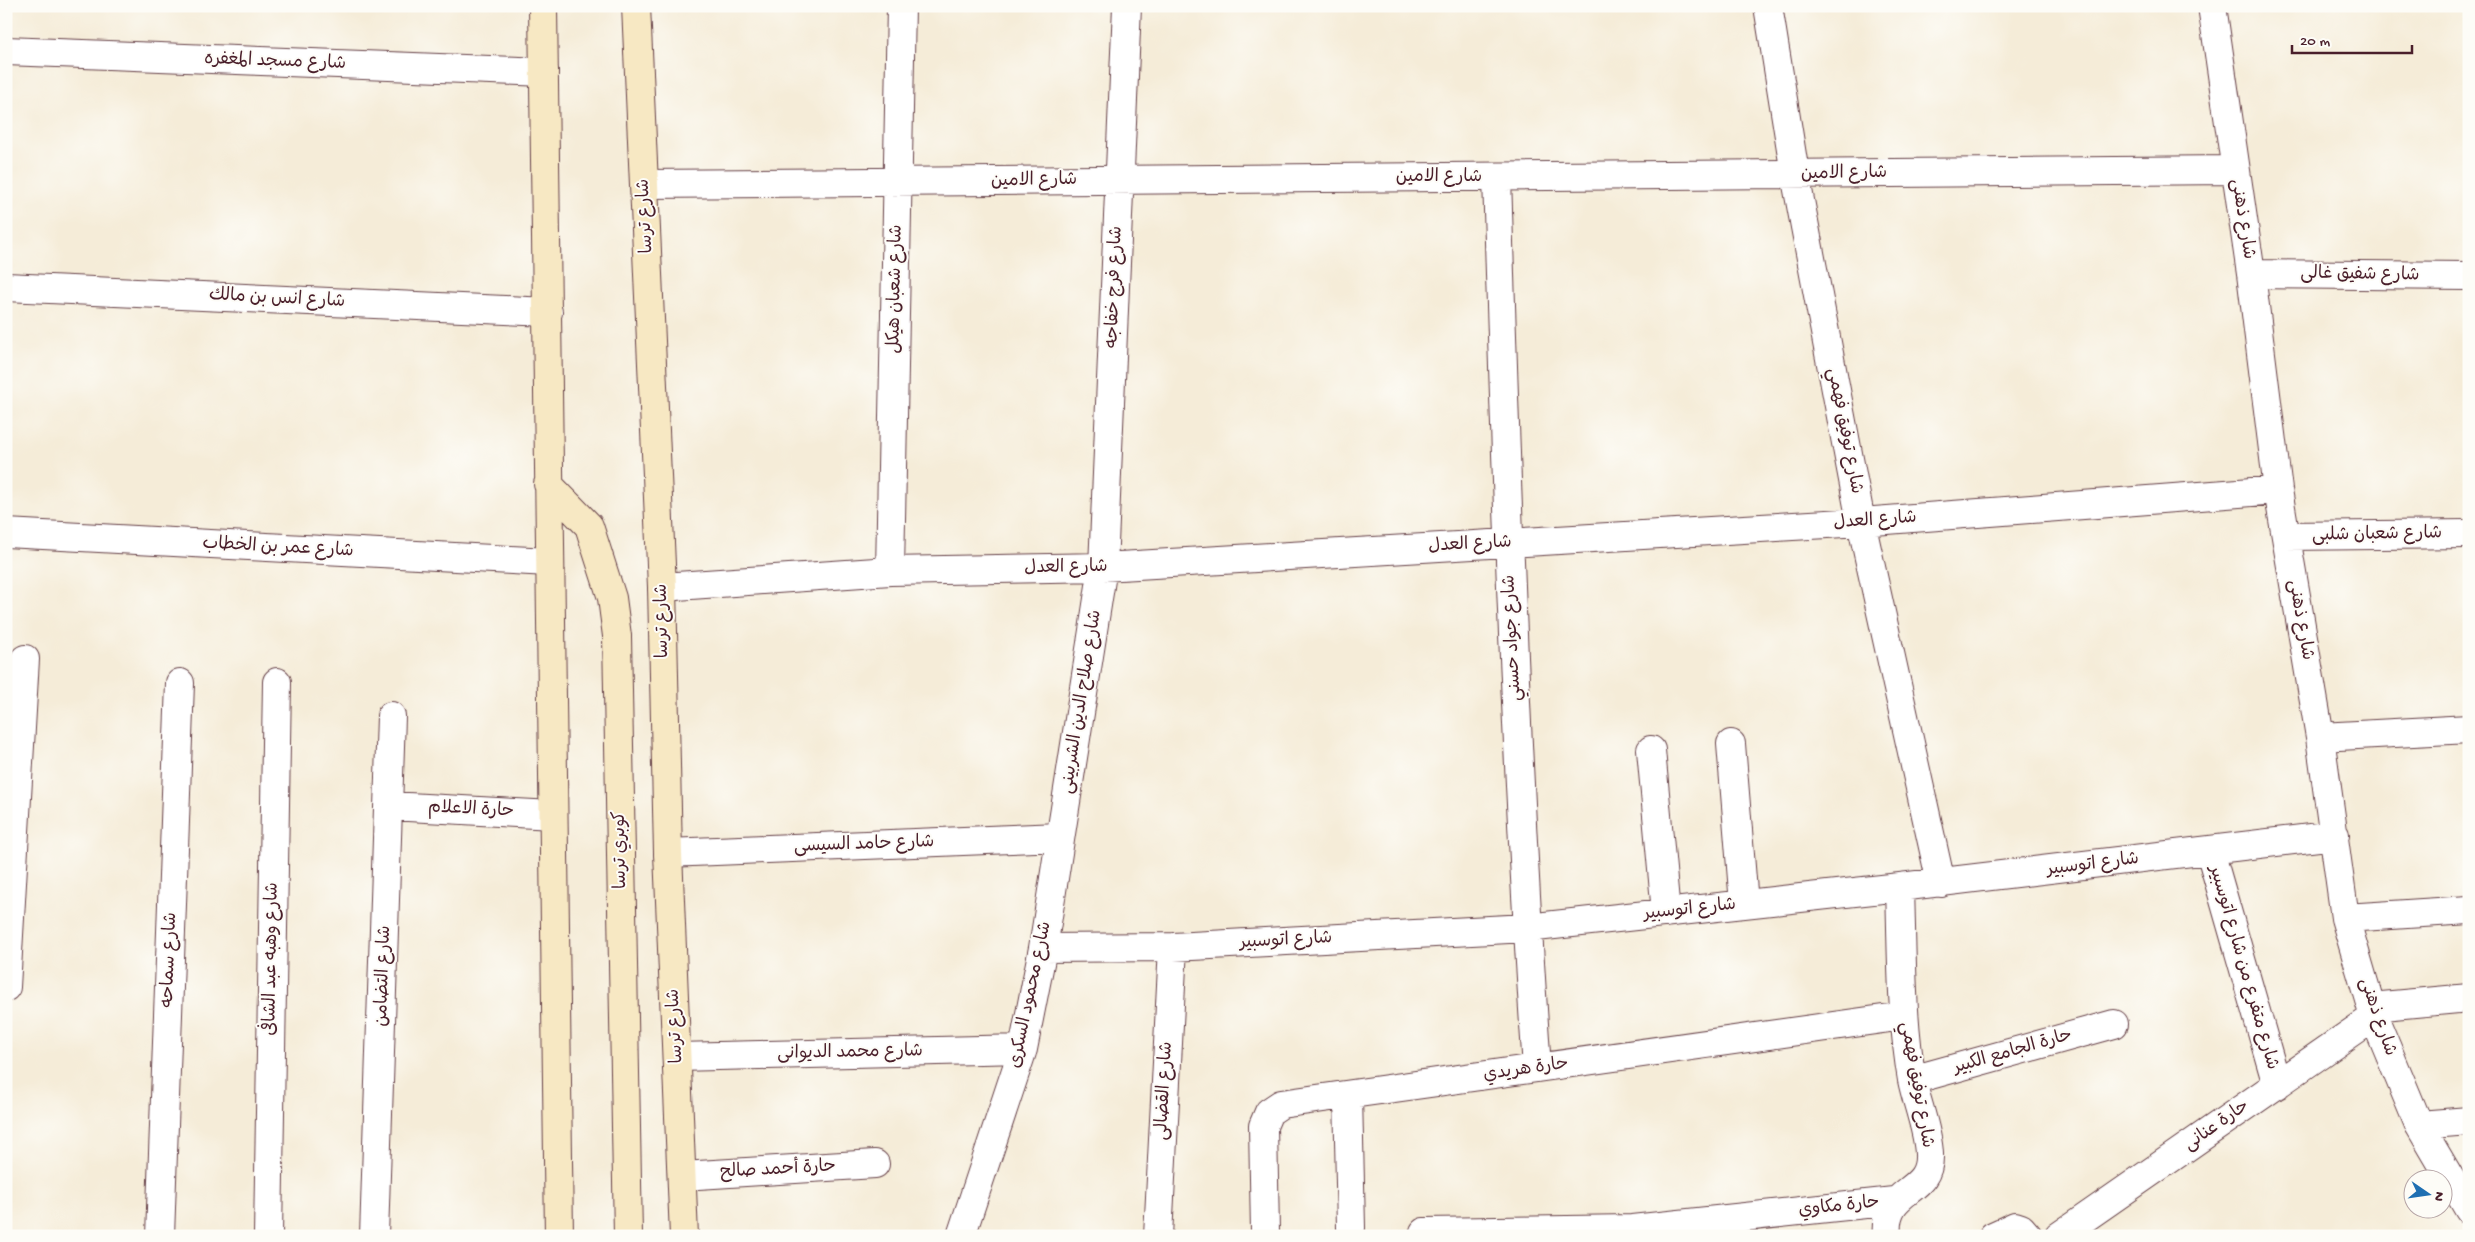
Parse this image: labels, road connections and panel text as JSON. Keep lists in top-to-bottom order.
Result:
{
  "streets": {
    "main road": ["شارع ترسا", "كوبري ترسا"],
    "street": [
      "شارع مسجد المغفره",
      "شارع الامين",
      "شارع ذهنى",
      "شارع شفيق غالى",
      "شارع فرج خفاجه",
      "شارع شعبان هيكل",
      "شارع انس بن مالك",
      "شارع توفيق فهمي",
      "شارع العدل",
      "شارع شعبان شلبى",
      "شارع عمر بن الخطاب",
      "شارع جواد حسني",
      "شارع صلاح الدين الشربينى",
      "حارة الاعلام",
      "شارع حامد السيسى",
      "شارع اتوسبير",
      "شارع وهبه عبد الشافى",
      "شارع سماحه",
      "شارع متفرع من شارع اتوسبير",
      "شارع التضامن",
      "شارع محمود السكرى",
      "حارة الجامع الكبير",
      "شارع محمد الديوانى",
      "حارة هريدي",
      "شارع القضالى",
      "حارة عنانى",
      "حارة أحمد صالح",
      "حارة مكاوي"
    ]
  },
  "crossings": [
    ["شارع الامين", "شارع ترسا"],
    ["شارع الامين", "شارع ذهنى"],
    ["شارع الامين", "شارع فرج خفاجه"],
    ["شارع الامين", "شارع شعبان هيكل"],
    ["شارع الامين", "شارع توفيق فهمي"],
    ["شارع الامين", "شارع جواد حسني"],
    ["شارع ترسا", "شارع العدل"],
    ["شارع ترسا", "شارع حامد السيسى"],
    ["شارع ترسا", "شارع محمد الديوانى"],
    ["شارع ترسا", "حارة أحمد صالح"],
    ["شارع ذهنى", "شارع شفيق غالى"],
    ["شارع ذهنى", "شارع العدل"],
    ["شارع ذهنى", "شارع شعبان شلبى"],
    ["شارع ذهنى", "شارع اتوسبير"],
    ["شارع ذهنى", "حارة عنانى"],
    ["شارع فرج خفاجه", "شارع العدل"],
    ["شارع فرج خفاجه", "شارع صلاح الدين الشربينى"],
    ["شارع شعبان هيكل", "شارع العدل"],
    ["شارع توفيق فهمي", "شارع العدل"],
    ["شارع توفيق فهمي", "شارع اتوسبير"],
    ["شارع توفيق فهمي", "حارة الجامع الكبير"],
    ["شارع توفيق فهمي", "حارة هريدي"],
    ["شارع توفيق فهمي", "حارة مكاوي"],
    ["شارع العدل", "شارع جواد حسني"],
    ["شارع العدل", "شارع صلاح الدين الشربينى"],
    ["شارع جواد حسني", "شارع اتوسبير"],
    ["شارع جواد حسني", "حارة هريدي"],
    ["شارع صلاح الدين الشربينى", "شارع حامد السيسى"],
    ["شارع صلاح الدين الشربينى", "شارع محمود السكرى"],
    ["حارة الاعلام", "شارع التضامن"],
    ["شارع حامد السيسى", "شارع محمود السكرى"],
    ["شارع اتوسبير", "شارع متفرع من شارع اتوسبير"],
    ["شارع اتوسبير", "شارع محمود السكرى"],
    ["شارع اتوسبير", "شارع القضالى"],
    ["شارع متفرع من شارع اتوسبير", "حارة عنانى"],
    ["شارع محمود السكرى", "شارع محمد الديوانى"]
  ],
  "scale_bar": "20 m",
  "north": "right"
}
